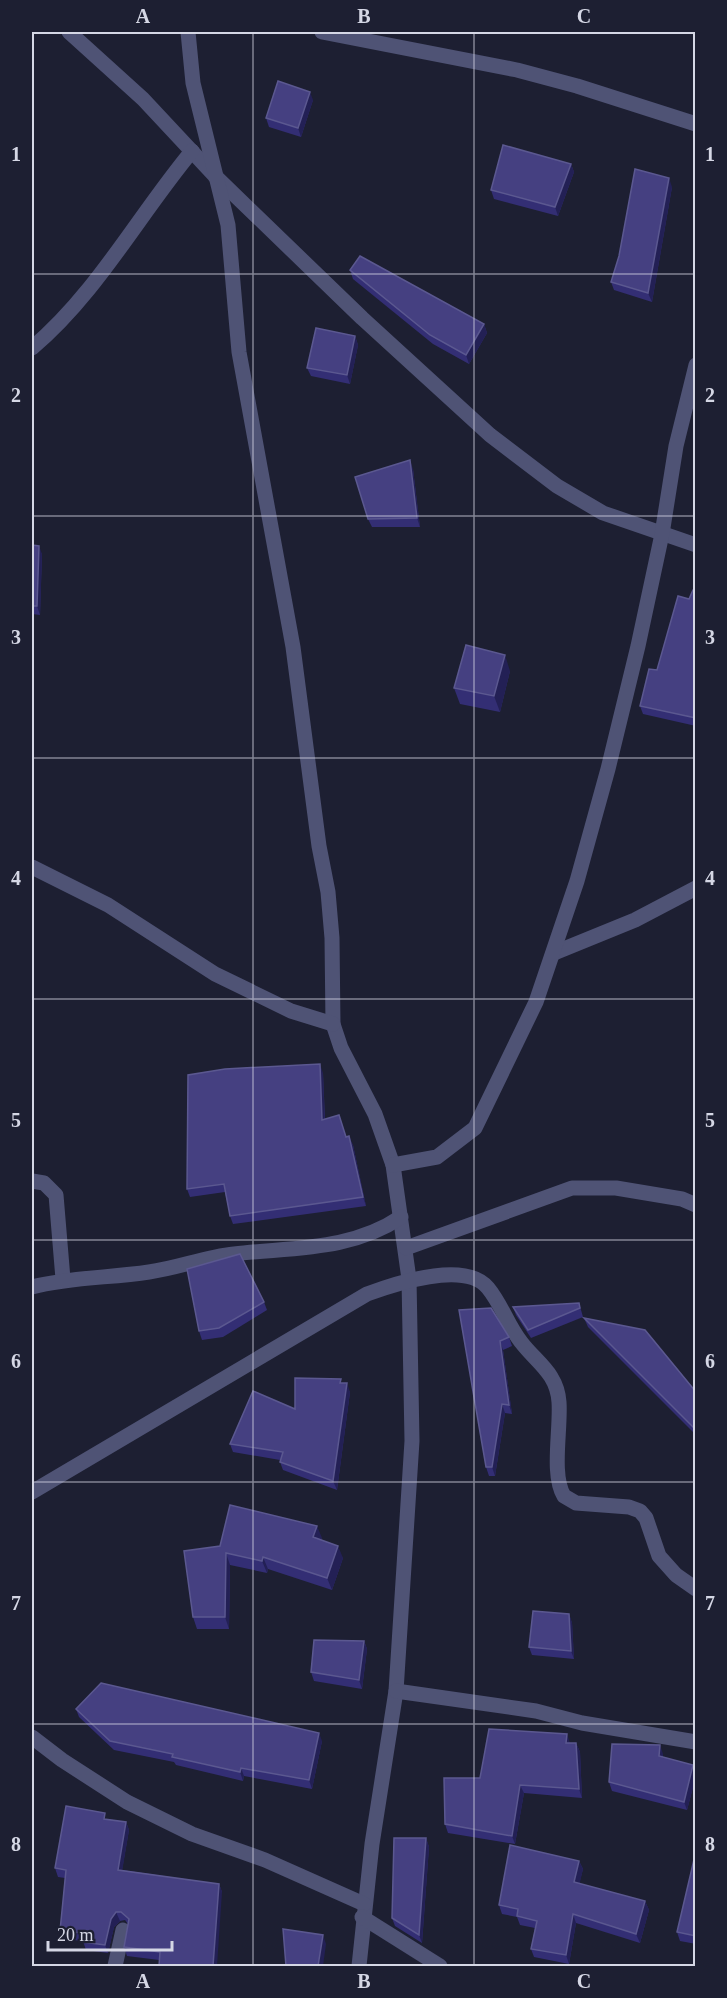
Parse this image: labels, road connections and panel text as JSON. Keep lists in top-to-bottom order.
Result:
{
  "scale_bar": "20 m",
  "grid": {
    "columns": ["A", "B", "C"],
    "rows": [
      "1",
      "2",
      "3",
      "4",
      "5",
      "6",
      "7",
      "8"
    ]
  }
}
